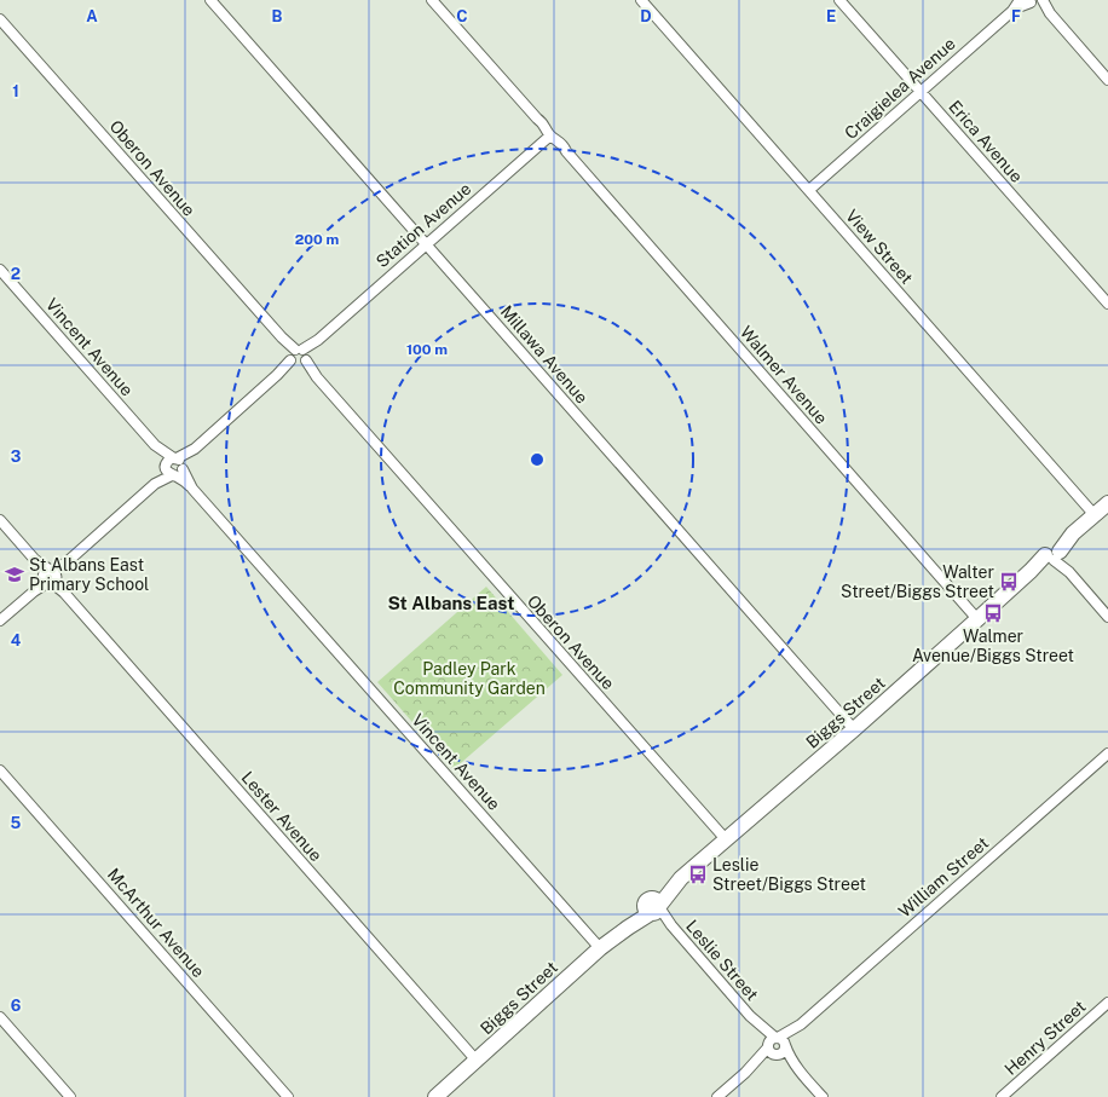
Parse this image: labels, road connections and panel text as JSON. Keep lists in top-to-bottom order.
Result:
{
  "streets": {
    "street": [
      "Craigielea Avenue",
      "Erica Avenue",
      "Oberon Avenue",
      "Station Avenue",
      "View Street",
      "Vincent Avenue",
      "Millawa Avenue",
      "Walmer Avenue",
      "Biggs Street",
      "Lester Avenue",
      "William Street",
      "McArthur Avenue",
      "Leslie Street",
      "Henry Street"
    ]
  },
  "crossings": [
    ["Craigielea Avenue", "Erica Avenue"],
    ["Craigielea Avenue", "View Street"],
    ["Oberon Avenue", "Station Avenue"],
    ["Oberon Avenue", "Biggs Street"],
    ["Station Avenue", "Vincent Avenue"],
    ["Station Avenue", "Millawa Avenue"],
    ["Station Avenue", "Walmer Avenue"],
    ["Station Avenue", "Lester Avenue"],
    ["View Street", "Biggs Street"],
    ["Vincent Avenue", "Biggs Street"],
    ["Millawa Avenue", "Biggs Street"],
    ["Walmer Avenue", "Biggs Street"],
    ["Biggs Street", "Lester Avenue"],
    ["Biggs Street", "Leslie Street"],
    ["William Street", "Leslie Street"]
  ],
  "districts": ["St Albans East"],
  "parks": ["Padley Park Community Garden"],
  "places": {
    "school or university": ["St Albans East Primary School"],
    "bus stop": ["Walter Street/Biggs Street", "Walmer Avenue/Biggs Street", "Leslie Street/Biggs Street"]
  },
  "grid": {
    "columns": [
      "A",
      "B",
      "C",
      "D",
      "E",
      "F"
    ],
    "rows": [
      "1",
      "2",
      "3",
      "4",
      "5",
      "6"
    ]
  },
  "rings": ["200 m", "100 m"]
}
